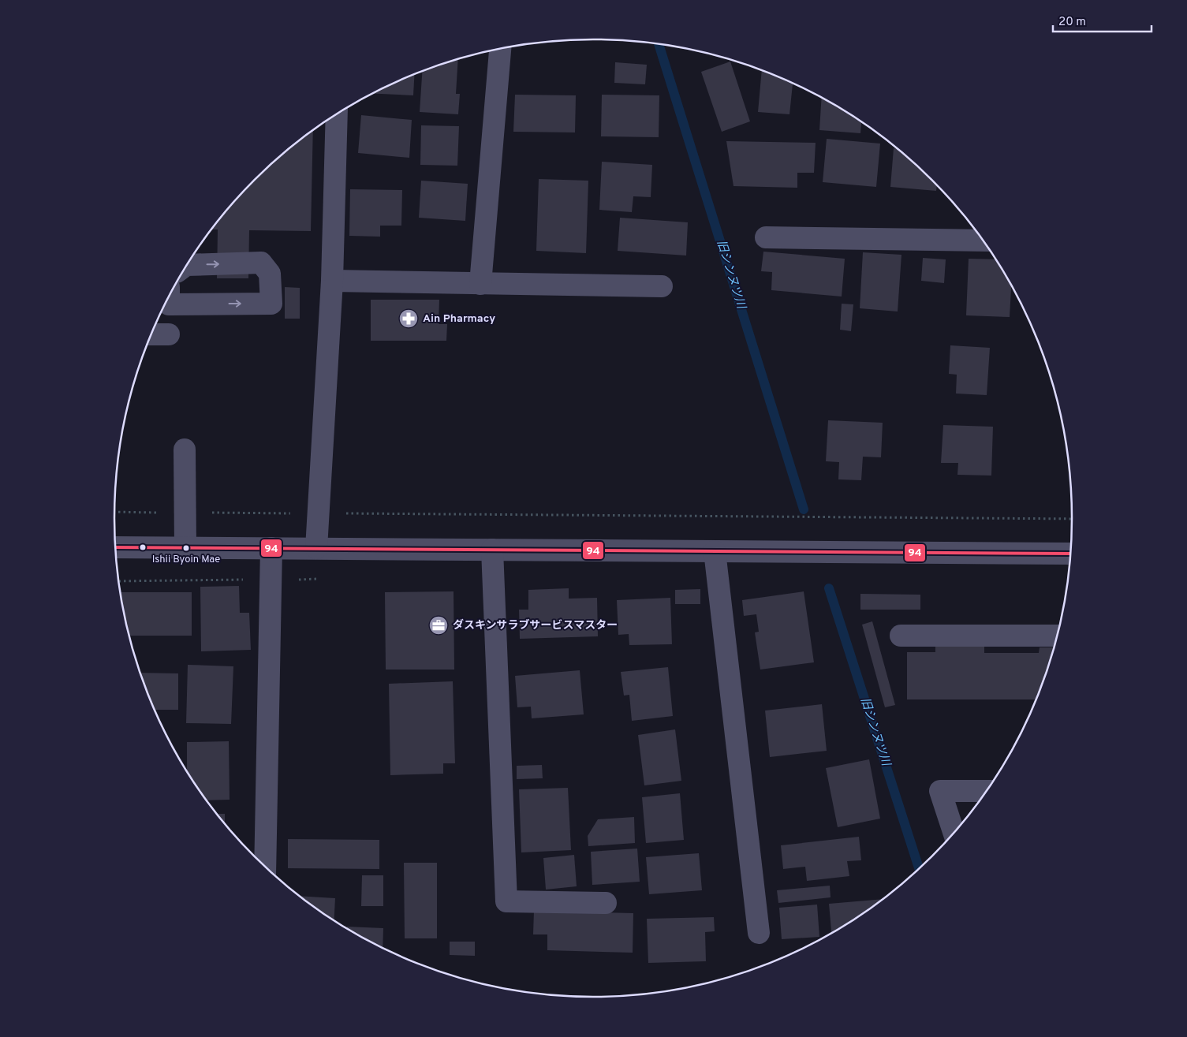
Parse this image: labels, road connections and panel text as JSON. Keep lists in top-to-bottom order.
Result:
{
  "water": ["旧シンヌツ川"],
  "places": {
    "pharmacy": ["Ain Pharmacy"],
    "other": ["Ishii Byoin Mae"],
    "office": ["ダスキンサラブサービスマスター"]
  },
  "lines": ["transit line 94"],
  "scale_bar": "20 m"
}
